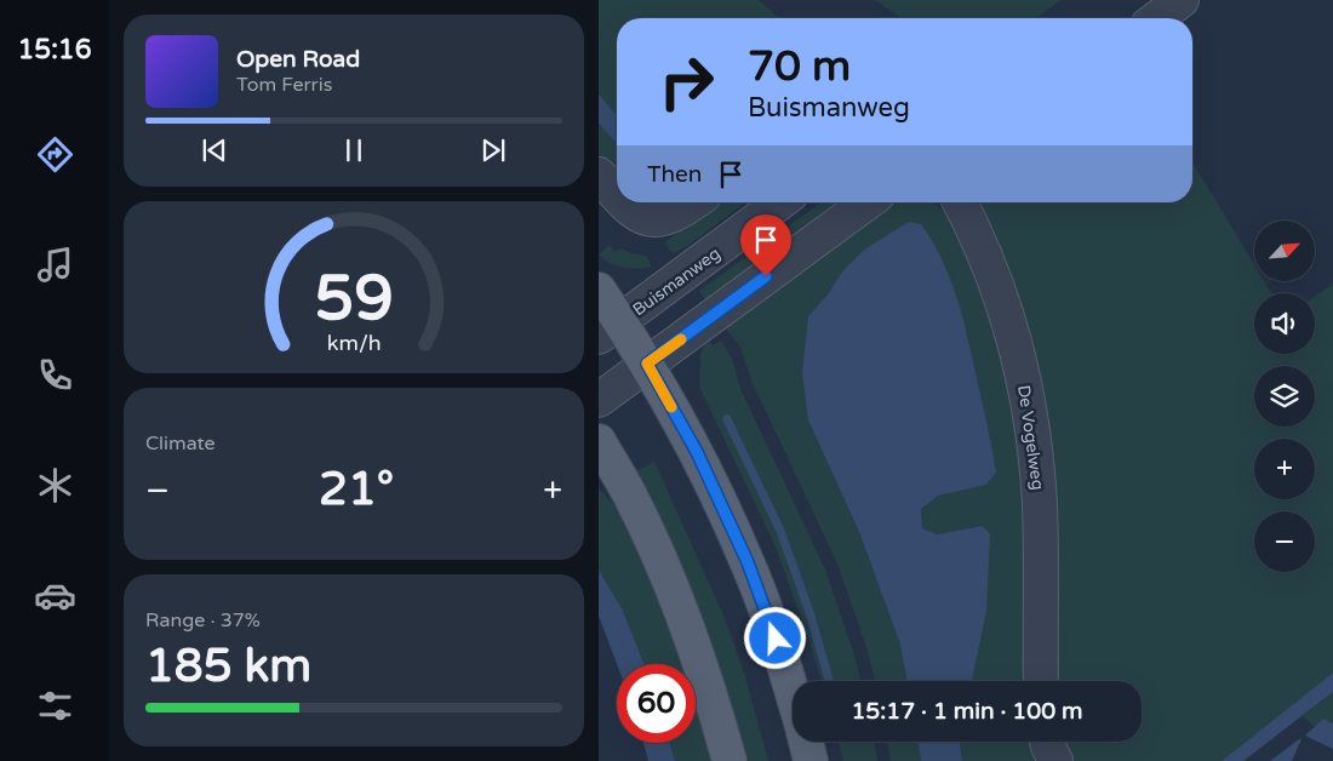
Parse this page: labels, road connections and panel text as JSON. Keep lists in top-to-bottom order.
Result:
{
  "streets": {
    "street": ["Buismanweg", "De Vogelweg"]
  },
  "north": "top right",
  "page": {
    "tabs": "15:16",
    "turn": ["70 m", "Buismanweg"],
    "song": ["Open Road", "Tom Ferris"],
    "then": "Then",
    "map_buttons": ["+", "−"],
    "tile": [
      "Climate",
      ["Range · 37%", "185 km"]
    ],
    "heat": ["−", "21°", "+"],
    "limit": "60",
    "trip": "15:17 · 1 min · 100 m",
    "gauge": ["59", "km/h"]
  }
}
